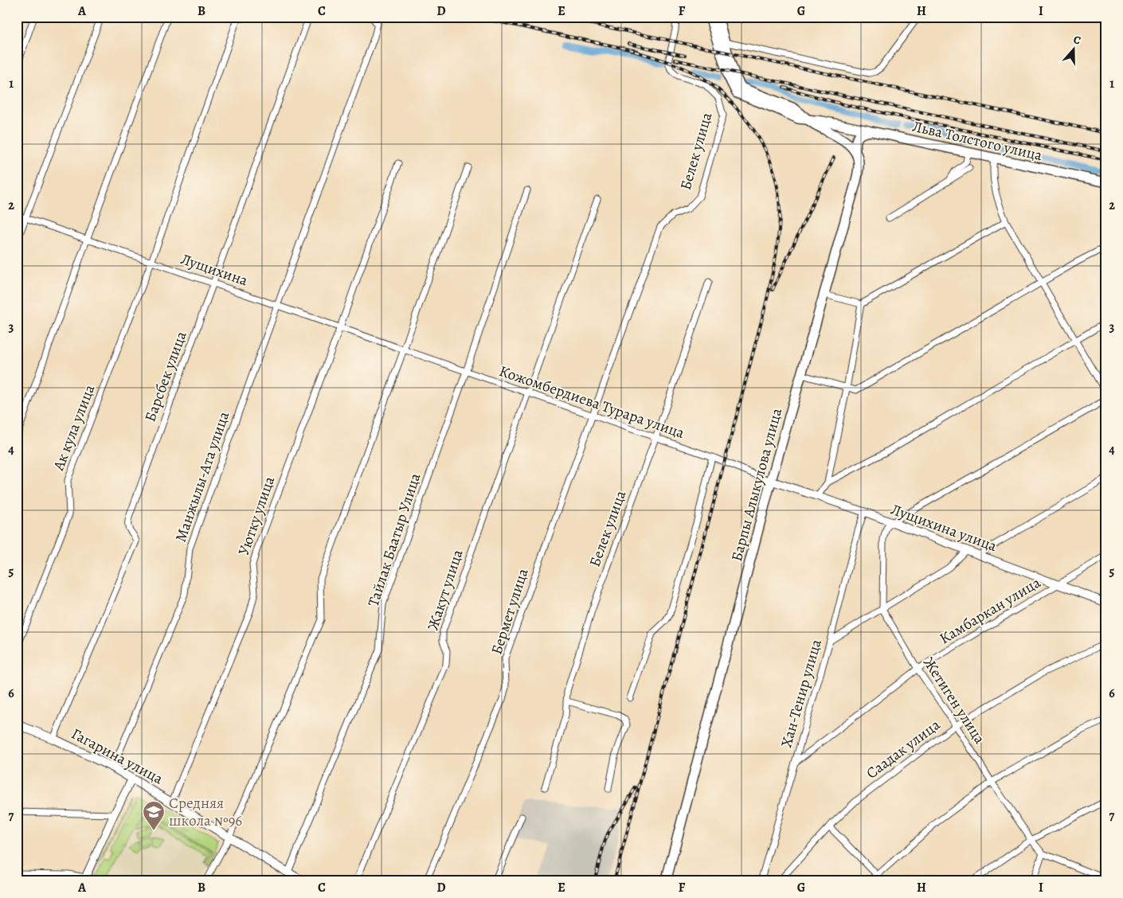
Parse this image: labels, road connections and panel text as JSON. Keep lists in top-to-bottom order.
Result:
{
  "streets": {
    "main road": ["Льва Толстого улица", "Барпы Алыкулова улица", "Гагарина улица"],
    "street": [
      "Белек улица",
      "Лущихина",
      "Барсбек улица",
      "Кожомбердиева Турара улица",
      "Ак кула улица",
      "Манжылы-Ата улица",
      "Уютку улица",
      "Лущихина улица",
      "Тайлак Баатыр Улица",
      "Жакут улица",
      "Камбаркан улица",
      "Бермет улица",
      "Хан-Тенир улица",
      "Жетиген улица",
      "Саадак улица"
    ]
  },
  "crossings": [
    ["Белек улица", "Кожомбердиева Турара улица"],
    ["Белек улица", "Бермет улица"],
    ["Лущихина", "Барсбек улица"],
    ["Лущихина", "Кожомбердиева Турара улица"],
    ["Лущихина", "Ак кула улица"],
    ["Лущихина", "Манжылы-Ата улица"],
    ["Лущихина", "Уютку улица"],
    ["Барсбек улица", "Гагарина улица"],
    ["Кожомбердиева Турара улица", "Барпы Алыкулова улица"],
    ["Кожомбердиева Турара улица", "Лущихина улица"],
    ["Кожомбердиева Турара улица", "Тайлак Баатыр Улица"],
    ["Кожомбердиева Турара улица", "Жакут улица"],
    ["Кожомбердиева Турара улица", "Бермет улица"],
    ["Манжылы-Ата улица", "Гагарина улица"],
    ["Барпы Алыкулова улица", "Лущихина улица"],
    ["Уютку улица", "Гагарина улица"],
    ["Лущихина улица", "Камбаркан улица"],
    ["Лущихина улица", "Хан-Тенир улица"],
    ["Тайлак Баатыр Улица", "Гагарина улица"],
    ["Камбаркан улица", "Хан-Тенир улица"],
    ["Камбаркан улица", "Жетиген улица"],
    ["Жетиген улица", "Саадак улица"]
  ],
  "places": {
    "school or university": ["Средняя школа №96"]
  },
  "north": "top",
  "grid": {
    "columns": [
      "A",
      "B",
      "C",
      "D",
      "E",
      "F",
      "G",
      "H",
      "I"
    ],
    "rows": [
      "1",
      "2",
      "3",
      "4",
      "5",
      "6",
      "7"
    ]
  }
}
